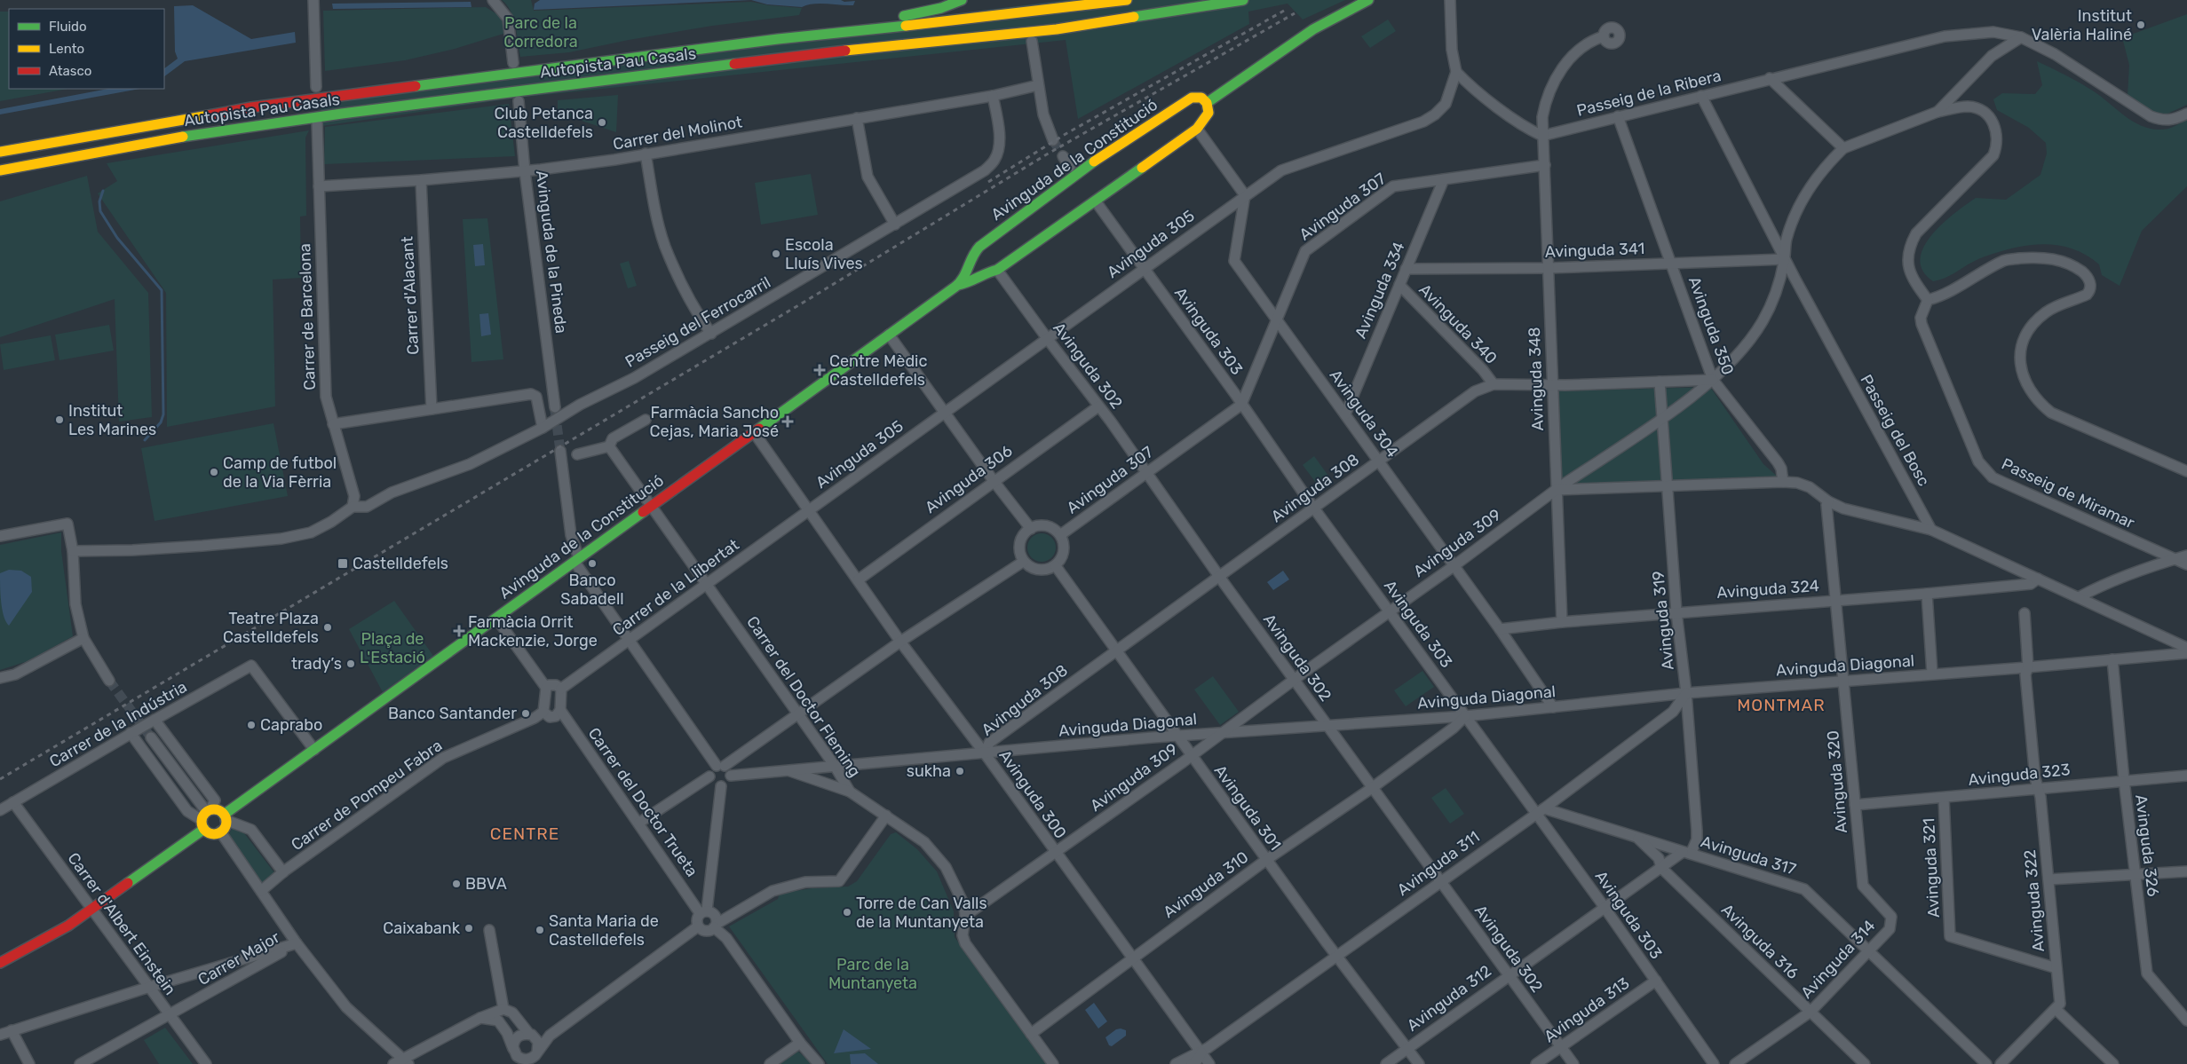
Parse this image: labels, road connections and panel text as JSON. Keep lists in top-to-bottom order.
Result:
{
  "streets": {
    "main road": ["Autopista Pau Casals", "Avinguda de la Constitució"],
    "street": [
      "Passeig de la Ribera",
      "Carrer del Molinot",
      "Avinguda 307",
      "Avinguda 305",
      "Avinguda 341",
      "Avinguda de la Pineda",
      "Avinguda 334",
      "Carrer d'Alacant",
      "Carrer de Barcelona",
      "Passeig del Ferrocarril",
      "Avinguda 340",
      "Avinguda 350",
      "Avinguda 303",
      "Avinguda 302",
      "Avinguda 348",
      "Avinguda 304",
      "Passeig del Bosc",
      "Avinguda 306",
      "Avinguda 308",
      "Passeig de Miramar",
      "Avinguda 309",
      "Carrer de la Llibertat",
      "Avinguda 324",
      "Avinguda 319",
      "Avinguda Diagonal",
      "Carrer del Doctor Fleming",
      "Carrer de la Indústria",
      "Avinguda 323",
      "Avinguda 320",
      "Avinguda 300",
      "Carrer de Pompeu Fabra",
      "Carrer del Doctor Trueta",
      "Avinguda 301",
      "Avinguda 326",
      "Avinguda 317",
      "Avinguda 311",
      "Avinguda 321",
      "Avinguda 310",
      "Avinguda 322",
      "Carrer d'Albert Einstein",
      "Avinguda 316",
      "Carrer Major",
      "Avinguda 314",
      "Avinguda 312",
      "Avinguda 313"
    ]
  },
  "crossings": [
    ["Passeig de la Ribera", "Avinguda 350"],
    ["Passeig de la Ribera", "Avinguda 348"],
    ["Passeig de la Ribera", "Passeig del Bosc"],
    ["Carrer del Molinot", "Avinguda de la Pineda"],
    ["Carrer del Molinot", "Carrer d'Alacant"],
    ["Carrer del Molinot", "Carrer de Barcelona"],
    ["Carrer del Molinot", "Passeig del Ferrocarril"],
    ["Avinguda de la Constitució", "Avinguda 303"],
    ["Avinguda de la Constitució", "Avinguda 302"],
    ["Avinguda de la Constitució", "Carrer del Doctor Fleming"],
    ["Avinguda de la Constitució", "Carrer de la Indústria"],
    ["Avinguda de la Constitució", "Avinguda 300"],
    ["Avinguda 307", "Avinguda 334"],
    ["Avinguda 307", "Avinguda 303"],
    ["Avinguda 307", "Avinguda 302"],
    ["Avinguda 307", "Avinguda 348"],
    ["Avinguda 307", "Avinguda 304"],
    ["Avinguda 307", "Avinguda 301"],
    ["Avinguda 305", "Avinguda 303"],
    ["Avinguda 305", "Avinguda 302"],
    ["Avinguda 305", "Avinguda 304"],
    ["Avinguda 305", "Carrer de la Llibertat"],
    ["Avinguda 305", "Avinguda 300"],
    ["Avinguda 341", "Avinguda 334"],
    ["Avinguda 341", "Avinguda 350"],
    ["Avinguda 341", "Avinguda 348"],
    ["Avinguda 341", "Passeig del Bosc"],
    ["Avinguda 341", "Avinguda 309"],
    ["Avinguda 334", "Avinguda 340"],
    ["Avinguda 334", "Avinguda 304"],
    ["Carrer de Barcelona", "Passeig del Ferrocarril"],
    ["Avinguda 340", "Avinguda 308"],
    ["Avinguda 350", "Avinguda 308"],
    ["Avinguda 350", "Avinguda 309"],
    ["Avinguda 303", "Avinguda 308"],
    ["Avinguda 303", "Avinguda 309"],
    ["Avinguda 303", "Avinguda Diagonal"],
    ["Avinguda 303", "Avinguda 317"],
    ["Avinguda 303", "Avinguda 311"],
    ["Avinguda 303", "Avinguda 310"],
    ["Avinguda 303", "Avinguda 312"],
    ["Avinguda 303", "Avinguda 313"],
    ["Avinguda 302", "Avinguda 306"],
    ["Avinguda 302", "Avinguda 308"],
    ["Avinguda 302", "Avinguda 309"],
    ["Avinguda 302", "Avinguda Diagonal"],
    ["Avinguda 302", "Avinguda 311"],
    ["Avinguda 302", "Avinguda 310"],
    ["Avinguda 302", "Avinguda 312"],
    ["Avinguda 302", "Avinguda 313"],
    ["Avinguda 348", "Avinguda 308"],
    ["Avinguda 348", "Avinguda 309"],
    ["Avinguda 348", "Avinguda 324"],
    ["Avinguda 304", "Avinguda 308"],
    ["Avinguda 304", "Avinguda 309"],
    ["Avinguda 304", "Avinguda 324"],
    ["Avinguda 304", "Avinguda Diagonal"],
    ["Passeig del Bosc", "Avinguda 309"],
    ["Avinguda 306", "Avinguda 300"],
    ["Avinguda 308", "Avinguda 309"],
    ["Avinguda 308", "Avinguda 319"],
    ["Avinguda 308", "Avinguda Diagonal"],
    ["Avinguda 308", "Avinguda 300"],
    ["Avinguda 308", "Avinguda 301"],
    ["Avinguda 309", "Avinguda 319"],
    ["Avinguda 309", "Avinguda Diagonal"],
    ["Avinguda 309", "Carrer del Doctor Fleming"],
    ["Avinguda 309", "Avinguda 300"],
    ["Avinguda 309", "Avinguda 301"],
    ["Carrer de la Llibertat", "Carrer del Doctor Fleming"],
    ["Carrer de la Llibertat", "Avinguda 300"],
    ["Avinguda 324", "Avinguda 319"],
    ["Avinguda 324", "Avinguda 320"],
    ["Avinguda 319", "Avinguda Diagonal"],
    ["Avinguda 319", "Avinguda 317"],
    ["Avinguda 319", "Avinguda 311"],
    ["Avinguda 319", "Avinguda 312"],
    ["Avinguda Diagonal", "Carrer del Doctor Fleming"],
    ["Avinguda Diagonal", "Avinguda 320"],
    ["Avinguda Diagonal", "Avinguda 300"],
    ["Avinguda Diagonal", "Avinguda 301"],
    ["Avinguda Diagonal", "Avinguda 326"],
    ["Avinguda Diagonal", "Avinguda 311"],
    ["Avinguda Diagonal", "Avinguda 310"],
    ["Avinguda Diagonal", "Avinguda 322"],
    ["Carrer del Doctor Fleming", "Avinguda 310"],
    ["Carrer de la Indústria", "Carrer d'Albert Einstein"],
    ["Avinguda 323", "Avinguda 320"],
    ["Avinguda 323", "Avinguda 326"],
    ["Avinguda 323", "Avinguda 321"],
    ["Avinguda 323", "Avinguda 322"],
    ["Avinguda 320", "Avinguda 314"],
    ["Avinguda 300", "Avinguda 311"],
    ["Avinguda 300", "Avinguda 310"],
    ["Avinguda 301", "Avinguda 311"],
    ["Avinguda 301", "Avinguda 310"],
    ["Avinguda 301", "Avinguda 312"],
    ["Avinguda 317", "Avinguda 311"],
    ["Avinguda 317", "Avinguda 316"],
    ["Avinguda 317", "Avinguda 314"],
    ["Avinguda 317", "Avinguda 312"],
    ["Avinguda 321", "Avinguda 322"],
    ["Carrer d'Albert Einstein", "Carrer Major"],
    ["Avinguda 316", "Avinguda 314"],
    ["Avinguda 316", "Avinguda 312"]
  ],
  "districts": ["MONTMAR", "CENTRE"],
  "parks": ["Parc de la Corredora", "Plaça de L'Estació", "Parc de la Muntanyeta"],
  "places": {
    "other": [
      "Institut Valèria Haliné",
      "Club Petanca Castelldefels",
      "Escola Lluís Vives",
      "Institut Les Marines",
      "Camp de futbol de la Via Fèrria",
      "Banco Sabadell",
      "Teatre Plaza Castelldefels",
      "trady’s",
      "Banco Santander",
      "Caprabo",
      "sukha",
      "BBVA",
      "Torre de Can Valls de la Muntanyeta",
      "Caixabank",
      "Santa Maria de Castelldefels"
    ],
    "health": ["Centre Mèdic Castelldefels", "Farmàcia Sancho Cejas, Maria José", "Farmàcia Orrit Mackenzie, Jorge"],
    "transit": ["Castelldefels"]
  },
  "legend": ["Fluido", "Lento", "Atasco"]
}
